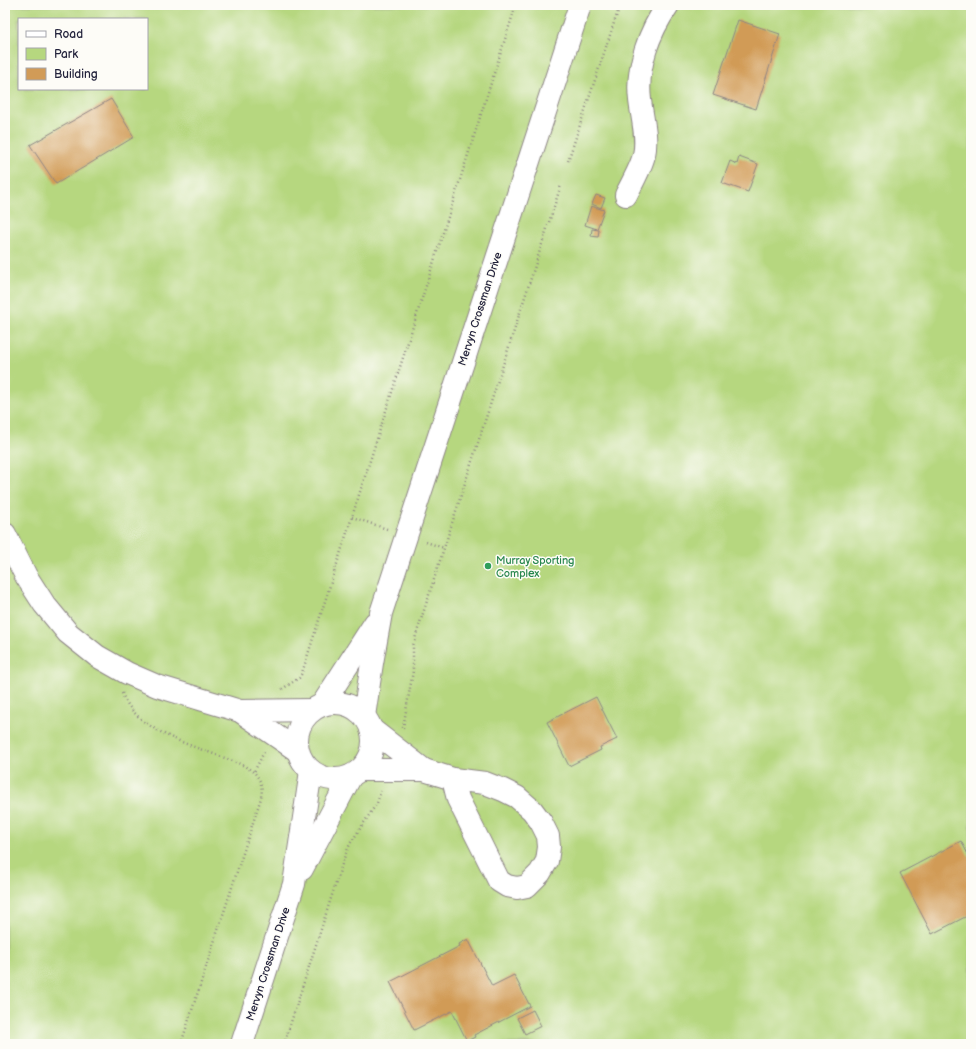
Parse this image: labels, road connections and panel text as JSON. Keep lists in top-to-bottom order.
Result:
{
  "streets": {
    "street": ["Mervyn Crossman Drive"]
  },
  "places": ["Murray Sporting Complex"],
  "legend": ["Road", "Park", "Building"]
}
